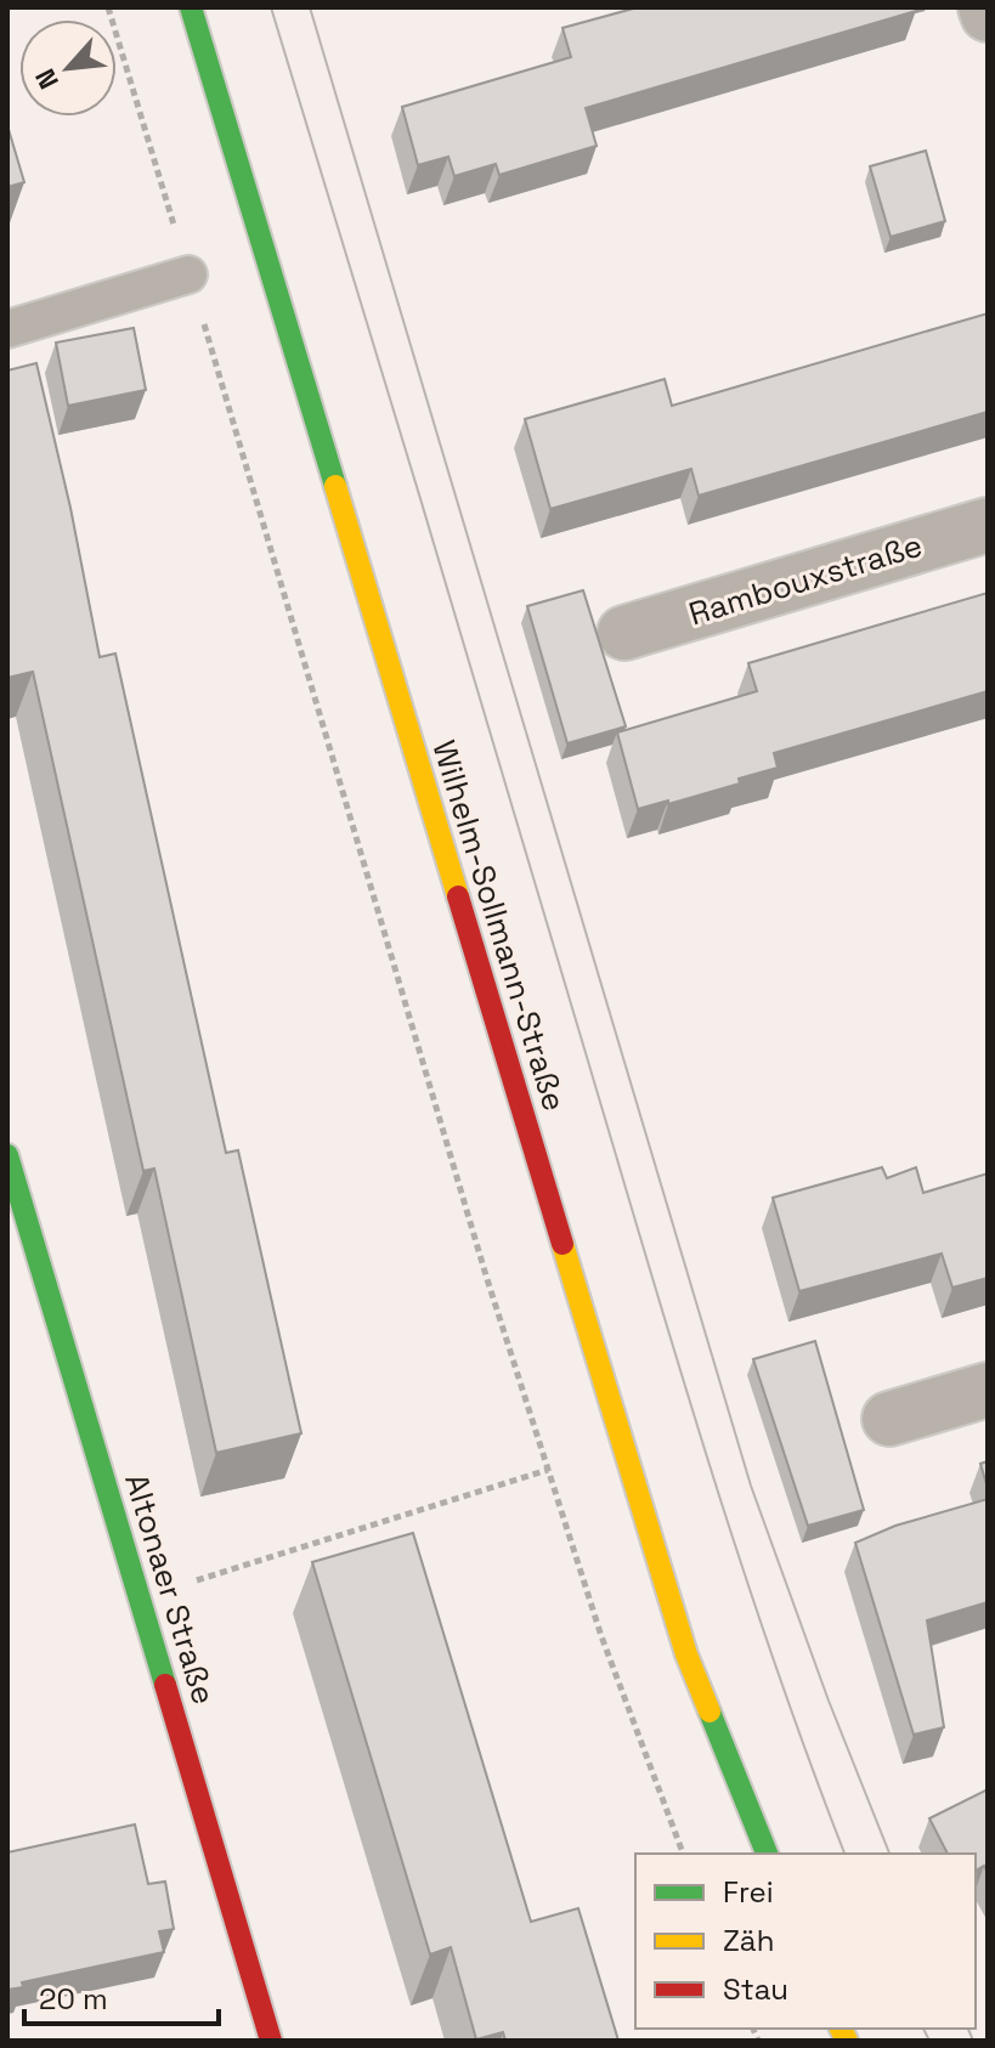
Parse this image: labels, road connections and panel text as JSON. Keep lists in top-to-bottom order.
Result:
{
  "streets": {
    "street": ["Rambouxstraße", "Wilhelm-Sollmann-Straße", "Altonaer Straße"]
  },
  "legend": ["Frei", "Zäh", "Stau"],
  "scale_bar": "20 m",
  "north": "bottom left"
}
